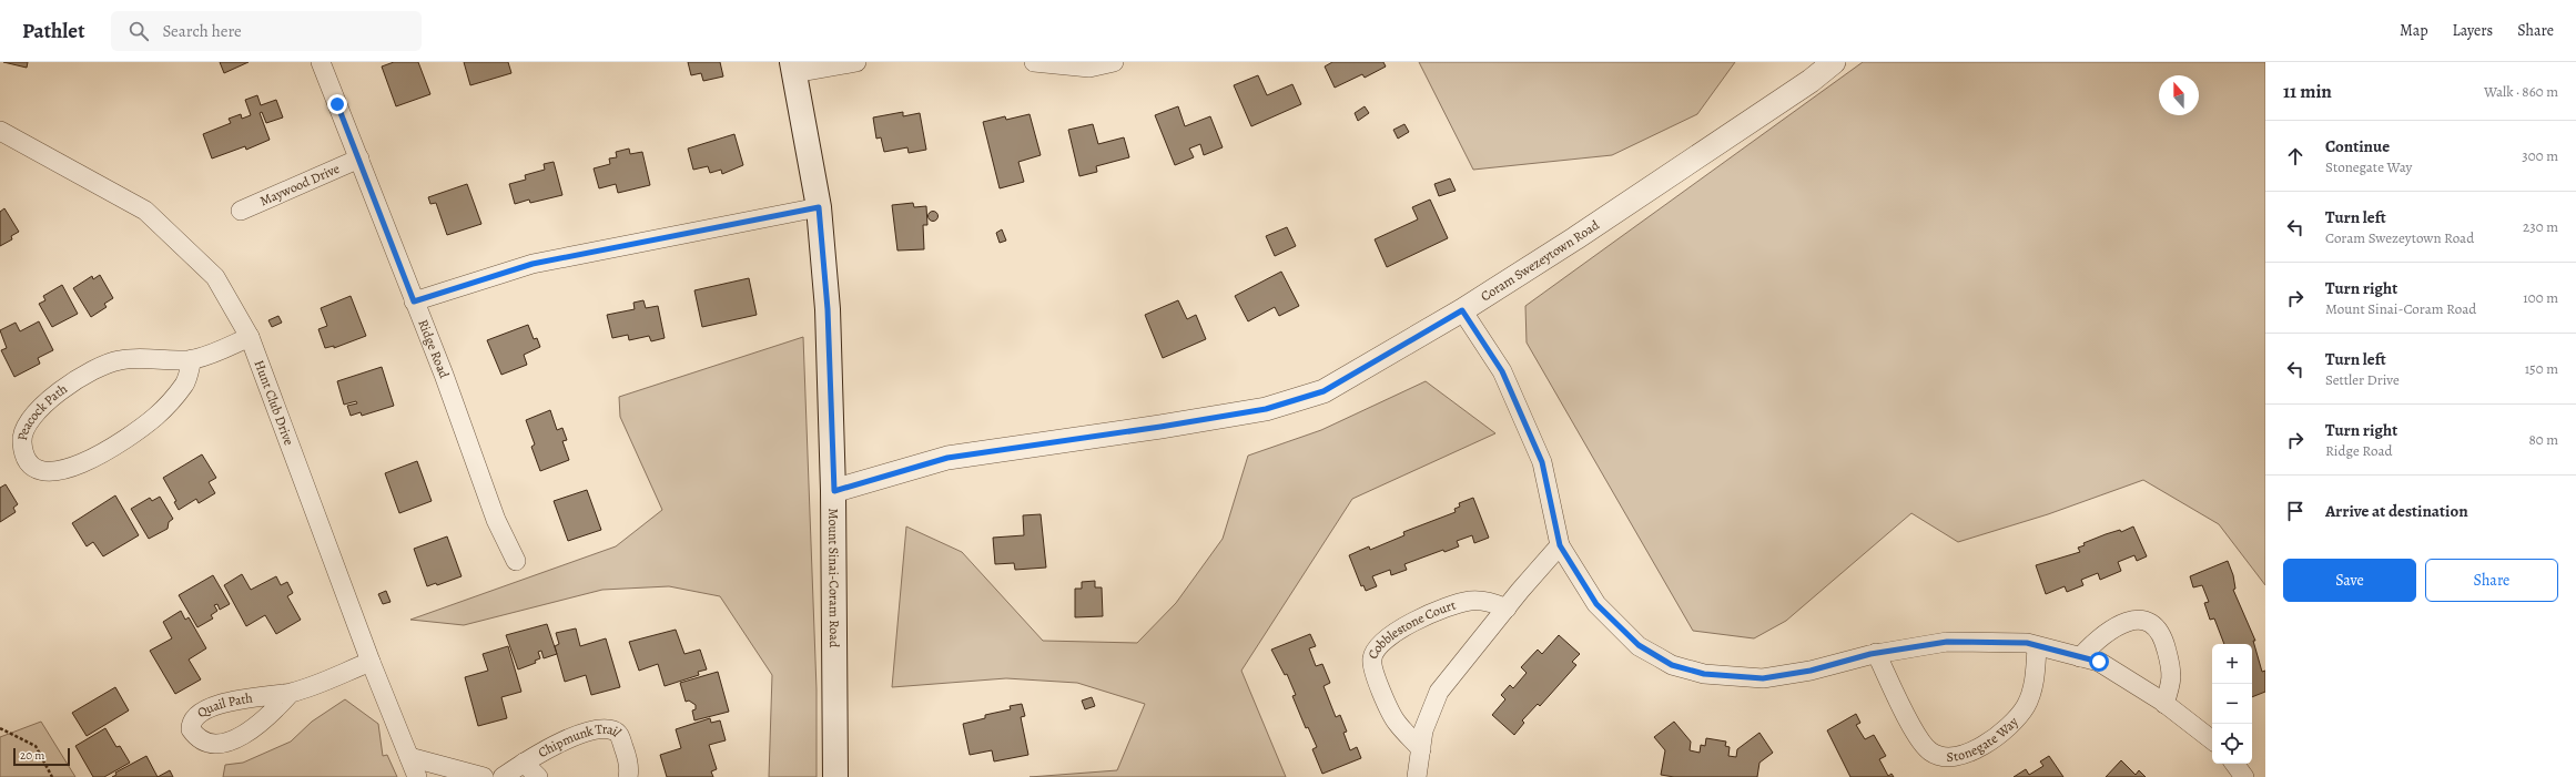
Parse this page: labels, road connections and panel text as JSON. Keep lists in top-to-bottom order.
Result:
{
  "streets": {
    "main road": ["Mount Sinai-Coram Road"],
    "street": [
      "Maywood Drive",
      "Coram Swezeytown Road",
      "Ridge Road",
      "Hunt Club Drive",
      "Peacock Path",
      "Cobblestone Court",
      "Quail Path",
      "Stonegate Way",
      "Chipmunk Trail"
    ]
  },
  "crossings": [
    ["Maywood Drive", "Ridge Road"],
    ["Coram Swezeytown Road", "Mount Sinai-Coram Road"],
    ["Hunt Club Drive", "Peacock Path"],
    ["Hunt Club Drive", "Quail Path"]
  ],
  "scale_bar": "20 m",
  "north": "top",
  "page": {
    "header": "Pathlet",
    "search": "Search here",
    "nav": ["Map", "Layers", "Share"],
    "heading": ["11 min", "Walk · 860 m"],
    "list": [
      ["Continue", "Stonegate Way", "300 m"],
      ["Turn left", "Coram Swezeytown Road", "230 m"],
      ["Turn right", "Mount Sinai-Coram Road", "100 m"],
      ["Turn left", "Settler Drive", "150 m"],
      ["Turn right", "Ridge Road", "80 m"],
      "Arrive at destination"
    ],
    "buttons": ["Save", "Share"],
    "map_buttons": ["+", "−"],
    "scale": "20 m"
  }
}
